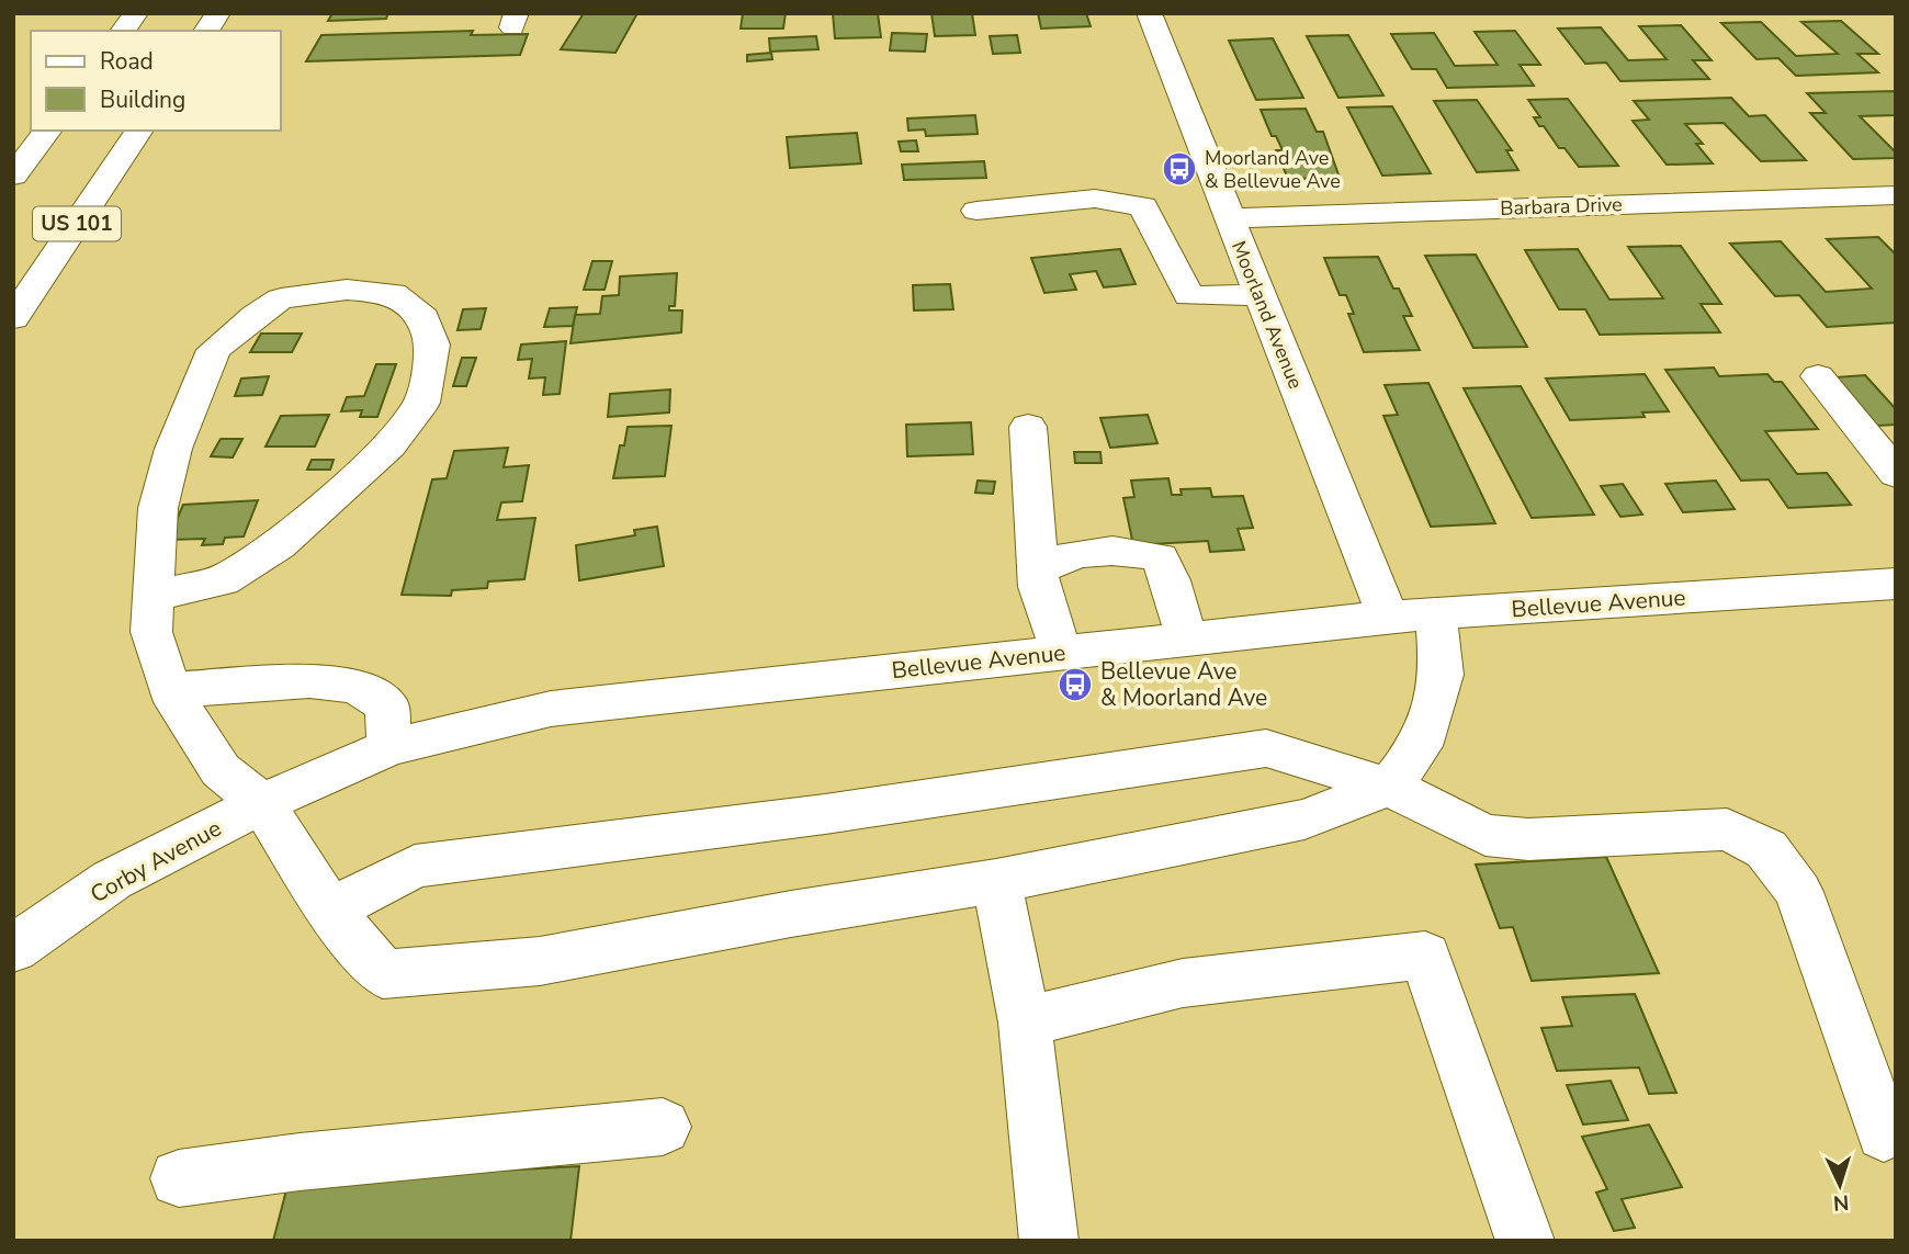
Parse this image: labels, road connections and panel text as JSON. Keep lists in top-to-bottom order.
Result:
{
  "streets": {
    "main road": [
      "Barbara Drive",
      "US 101",
      "Moorland Avenue",
      "Bellevue Avenue",
      "Corby Avenue"
    ]
  },
  "crossings": [
    ["Barbara Drive", "Moorland Avenue"],
    ["Moorland Avenue", "Bellevue Avenue"],
    ["Bellevue Avenue", "Corby Avenue"]
  ],
  "places": {
    "bus stop": ["Moorland Ave & Bellevue Ave", "Bellevue Ave & Moorland Ave"]
  },
  "legend": ["Road", "Building"],
  "north": "bottom"
}
